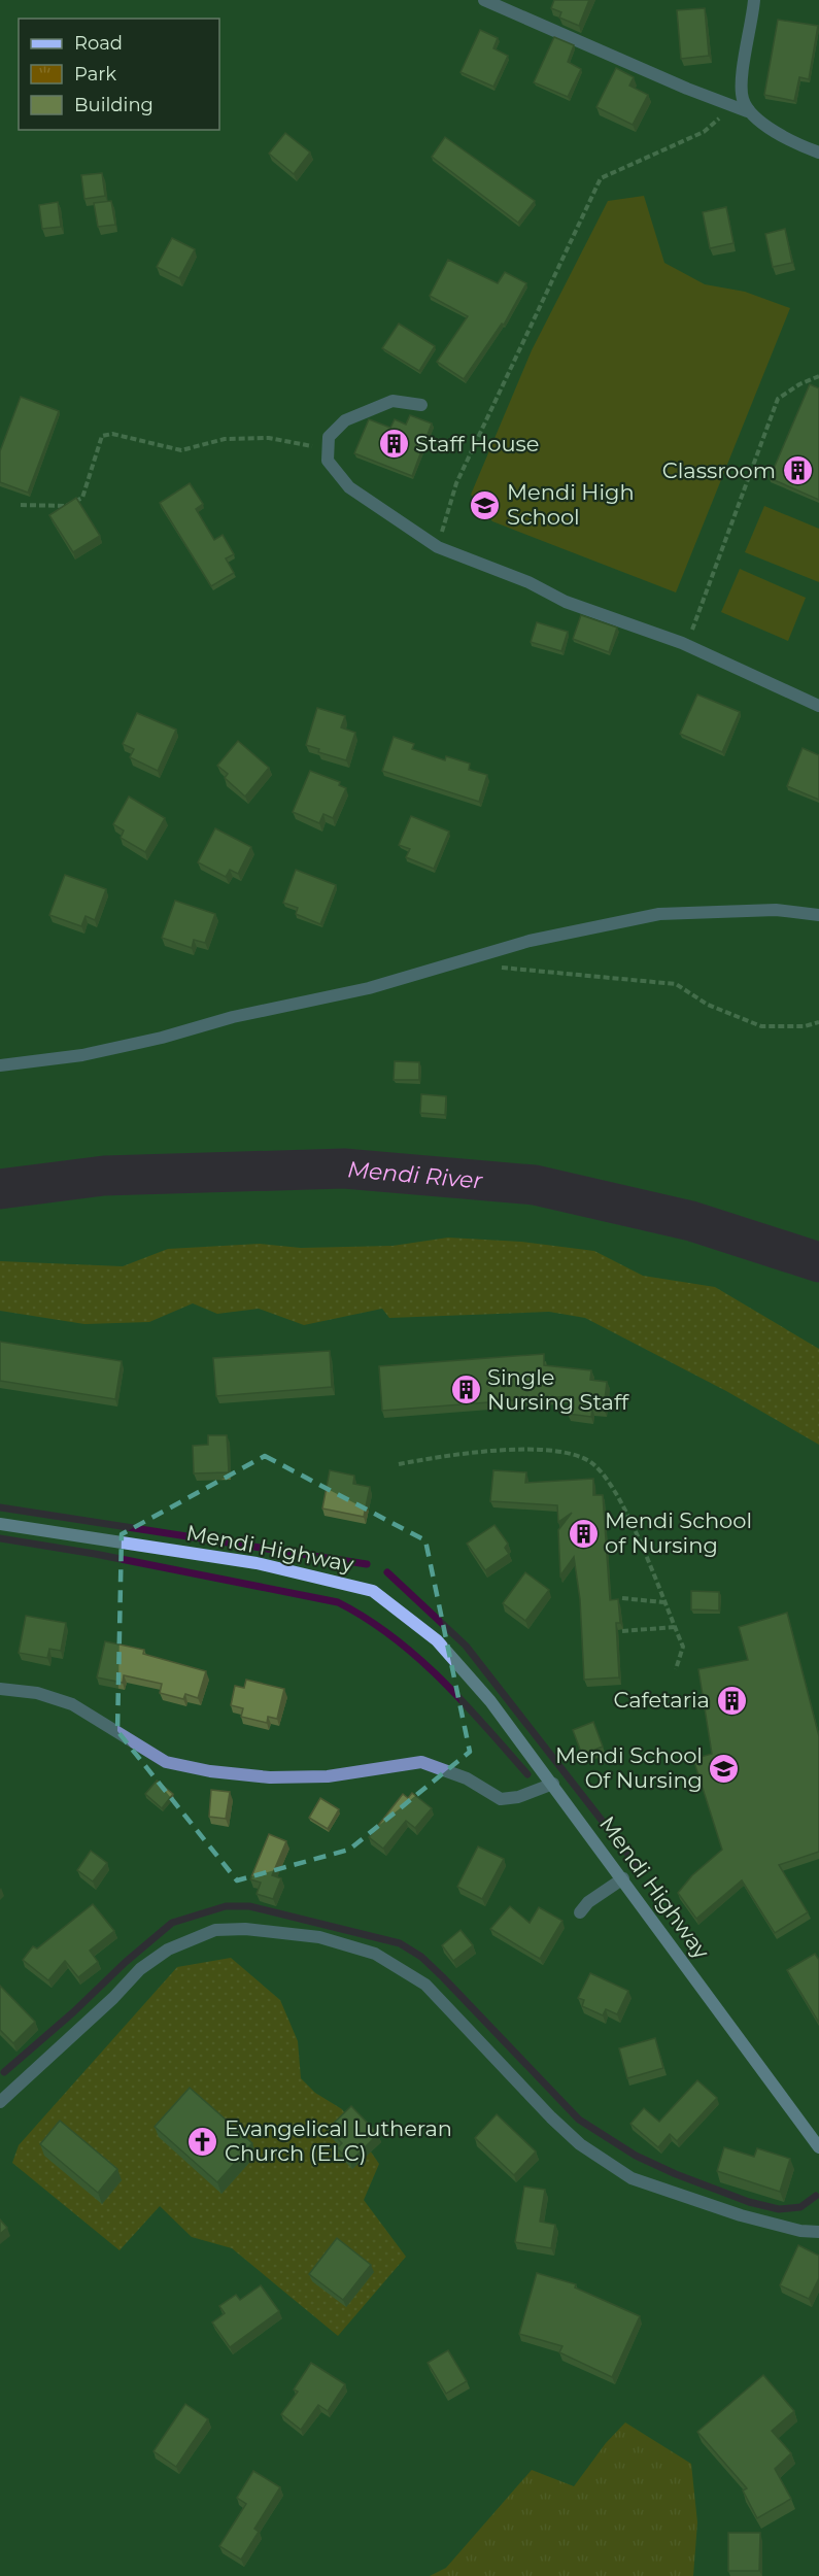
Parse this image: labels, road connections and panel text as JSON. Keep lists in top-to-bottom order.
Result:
{
  "streets": {
    "main road": ["Mendi Highway"]
  },
  "water": ["Mendi River"],
  "places": {
    "building": [
      "Staff House",
      "Classroom",
      "Single Nursing Staff",
      "Mendi School of Nursing",
      "Cafetaria"
    ],
    "school or university": ["Mendi High School", "Mendi School Of Nursing"],
    "church": ["Evangelical Lutheran Church (ELC)"]
  },
  "legend": ["Road", "Park", "Building"]
}
